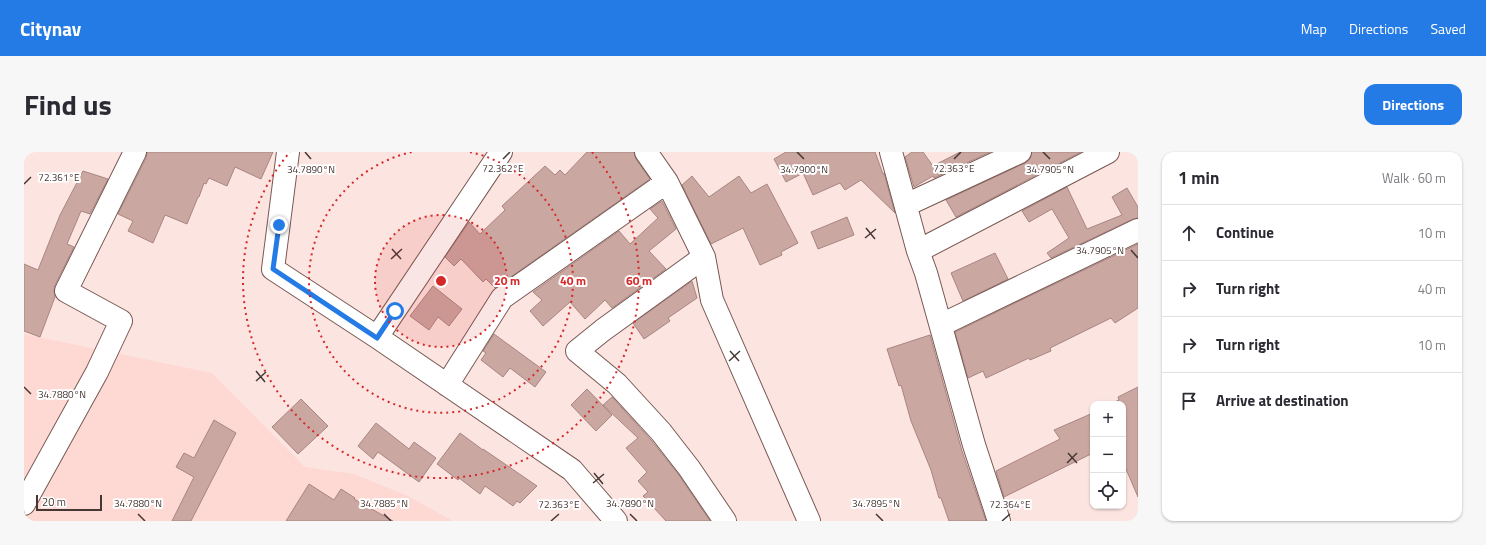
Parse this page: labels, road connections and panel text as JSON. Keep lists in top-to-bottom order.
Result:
{
  "scale_bar": "20 m",
  "page": {
    "header": "Citynav",
    "nav": ["Map", "Directions", "Saved"],
    "title": "Find us",
    "buttons": "Directions",
    "heading": ["1 min", "Walk · 60 m"],
    "list": [
      ["Continue", "10 m"],
      ["Turn right", "40 m"],
      ["Turn right", "10 m"],
      "Arrive at destination"
    ],
    "map_buttons": ["+", "−"],
    "scale": "20 m"
  },
  "coordinates": [
    "72.362°E",
    "72.363°E",
    "34.7890°N",
    "34.7905°N",
    "34.7900°N",
    "72.361°E",
    "34.7880°N",
    "34.7885°N",
    "34.7895°N",
    "72.364°E"
  ],
  "rings": ["20 m", "40 m", "60 m"]
}
